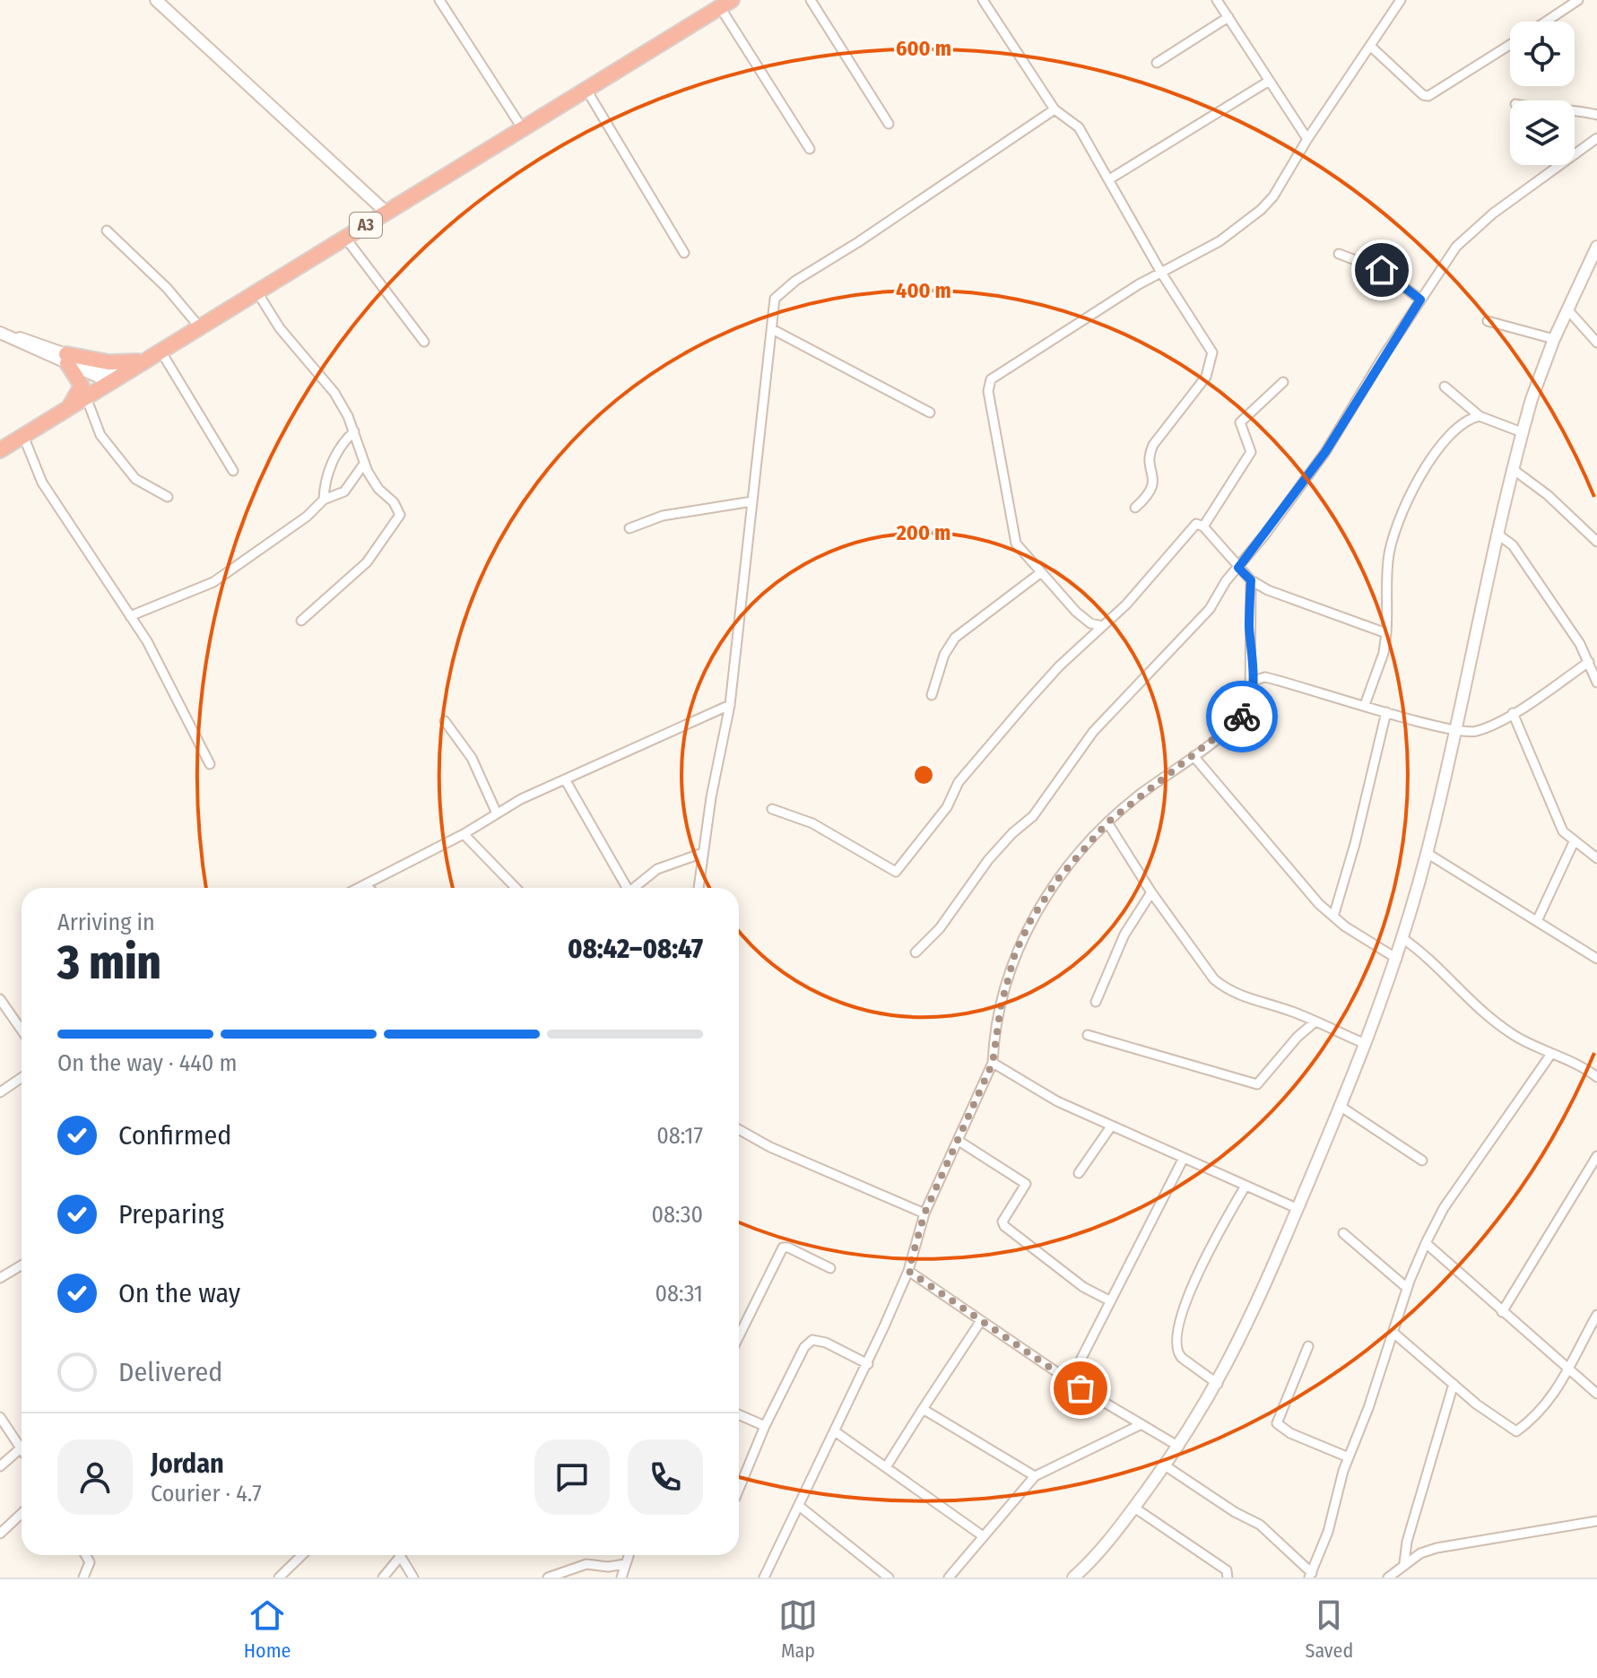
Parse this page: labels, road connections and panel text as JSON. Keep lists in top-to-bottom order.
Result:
{
  "streets": {
    "highway": ["A3"]
  },
  "page": {
    "heading": ["3 min", "Arriving in", "08:42–08:47"],
    "panel": ["Jordan", "Courier · 4.7"],
    "bar": "On the way · 440 m",
    "list": [
      ["Confirmed", "08:17"],
      ["Preparing", "08:30"],
      ["On the way", "08:31"],
      "Delivered"
    ],
    "tabs": ["Home", "Map", "Saved"]
  },
  "rings": ["600 m", "400 m", "200 m"]
}
